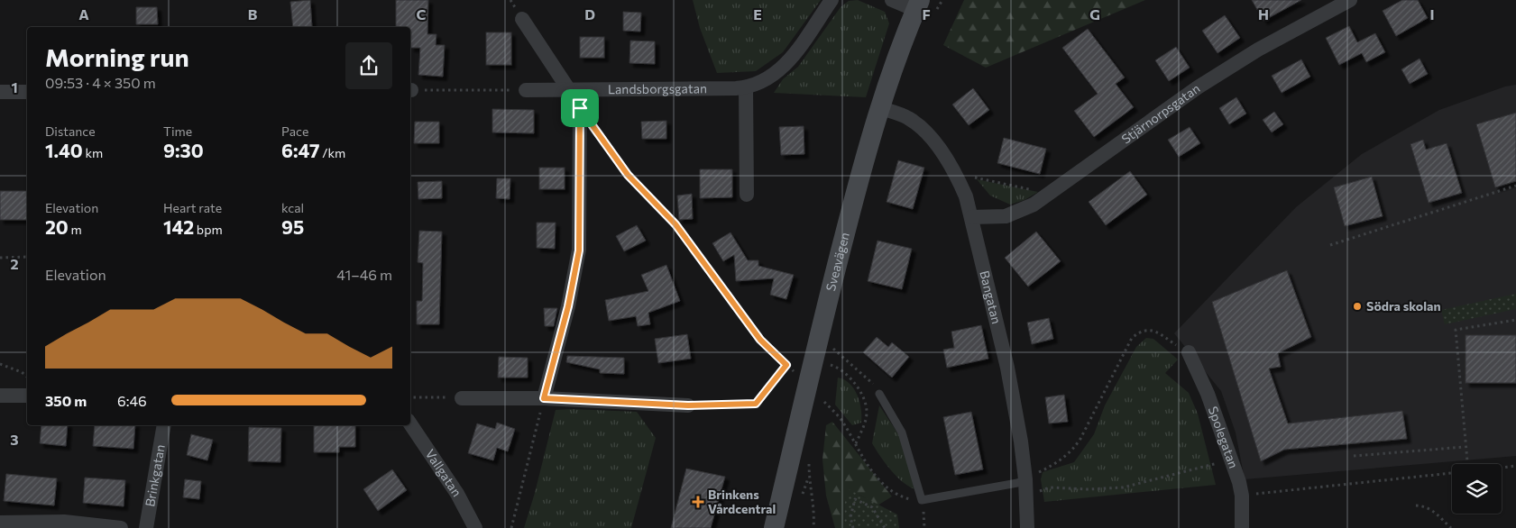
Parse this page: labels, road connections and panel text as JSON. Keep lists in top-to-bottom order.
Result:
{
  "streets": {
    "main road": ["Sveavägen"],
    "street": [
      "Landsborgsgatan",
      "Stjärnorpsgatan",
      "Bangatan",
      "Spolegatan",
      "Vallgatan",
      "Brinkgatan"
    ]
  },
  "crossings": [
    ["Stjärnorpsgatan", "Bangatan"],
    ["Sveavägen", "Bangatan"]
  ],
  "places": {
    "other": ["Södra skolan"],
    "health": ["Brinkens Vårdcentral"]
  },
  "page": {
    "heading": ["Morning run", "09:53 · 4 × 350 m"],
    "stats": [
      ["Distance", "1.40 km"],
      ["Time", "9:30"],
      ["Pace", "6:47 /km"],
      ["Elevation", "20 m"],
      ["Heart rate", "142 bpm"],
      ["kcal", "95"]
    ],
    "chart": ["Elevation", "41–46 m"],
    "list": [
      {
        "name": "350 m",
        "note": "6:46"
      }
    ]
  },
  "grid": {
    "columns": [
      "A",
      "B",
      "C",
      "D",
      "E",
      "F",
      "G",
      "H",
      "I"
    ],
    "rows": ["1", "2", "3"]
  }
}
